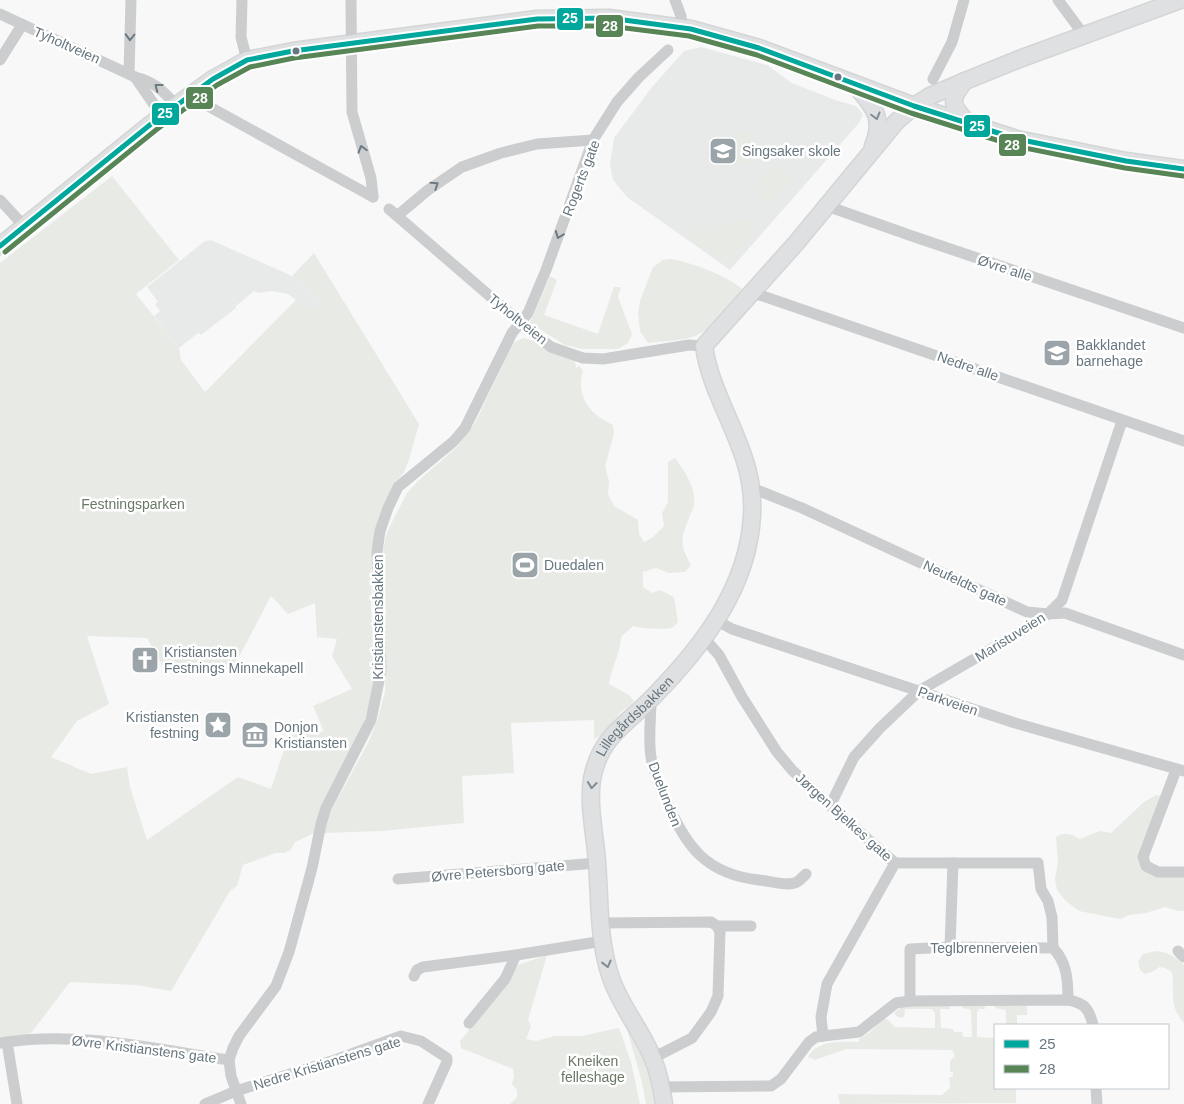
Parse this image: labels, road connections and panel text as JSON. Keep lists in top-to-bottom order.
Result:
{
  "streets": {
    "street": [
      "Tyholtveien",
      "Rogerts gate",
      "Øvre alle",
      "Nedre alle",
      "Neufeldts gate",
      "Kristianstensbakken",
      "Maristuveien",
      "Parkveien",
      "Lillegårdsbakken",
      "Duelunden",
      "Jørgen Bjelkes gate",
      "Øvre Petersborg gate",
      "Teglbrennerveien",
      "Øvre Kristianstens gate",
      "Nedre Kristianstens gate"
    ]
  },
  "crossings": [
    ["Tyholtveien", "Rogerts gate"],
    ["Tyholtveien", "Kristianstensbakken"],
    ["Tyholtveien", "Lillegårdsbakken"],
    ["Rogerts gate", "Kristianstensbakken"],
    ["Nedre alle", "Maristuveien"],
    ["Neufeldts gate", "Maristuveien"],
    ["Neufeldts gate", "Lillegårdsbakken"],
    ["Kristianstensbakken", "Øvre Kristianstens gate"],
    ["Maristuveien", "Parkveien"],
    ["Maristuveien", "Jørgen Bjelkes gate"],
    ["Parkveien", "Lillegårdsbakken"],
    ["Lillegårdsbakken", "Duelunden"],
    ["Lillegårdsbakken", "Jørgen Bjelkes gate"],
    ["Lillegårdsbakken", "Øvre Petersborg gate"]
  ],
  "one_way": ["Rogerts gate"],
  "parks": ["Festningsparken", "Kneiken felleshage"],
  "places": {
    "school or university": ["Singsaker skole", "Bakklandet barnehage"],
    "sports": ["Duedalen"],
    "church": ["Kristiansten Festnings Minnekapell"],
    "place": ["Kristiansten festning"],
    "museum": ["Donjon Kristiansten"]
  },
  "lines": ["transit line 25", "transit line 28"],
  "legend": ["25", "28"]
}
